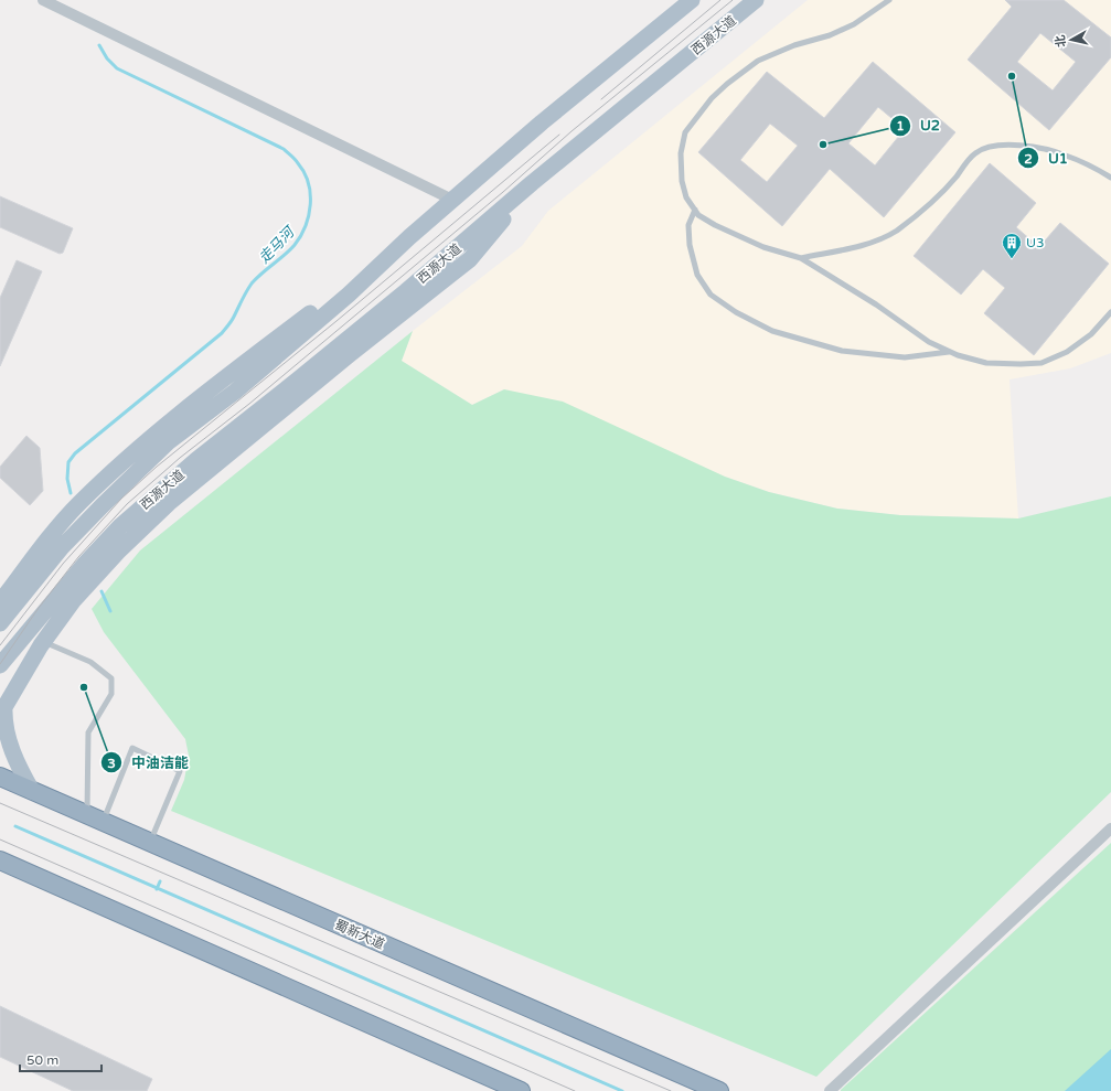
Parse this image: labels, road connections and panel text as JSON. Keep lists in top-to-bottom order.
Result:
{
  "streets": {
    "highway": ["蜀新大道"],
    "main road": ["西源大道"]
  },
  "water": ["走马河"],
  "places": {
    "other": ["U1", "U2", "中油洁能"],
    "building": ["U3"]
  },
  "scale_bar": "50 m",
  "north": "left"
}
